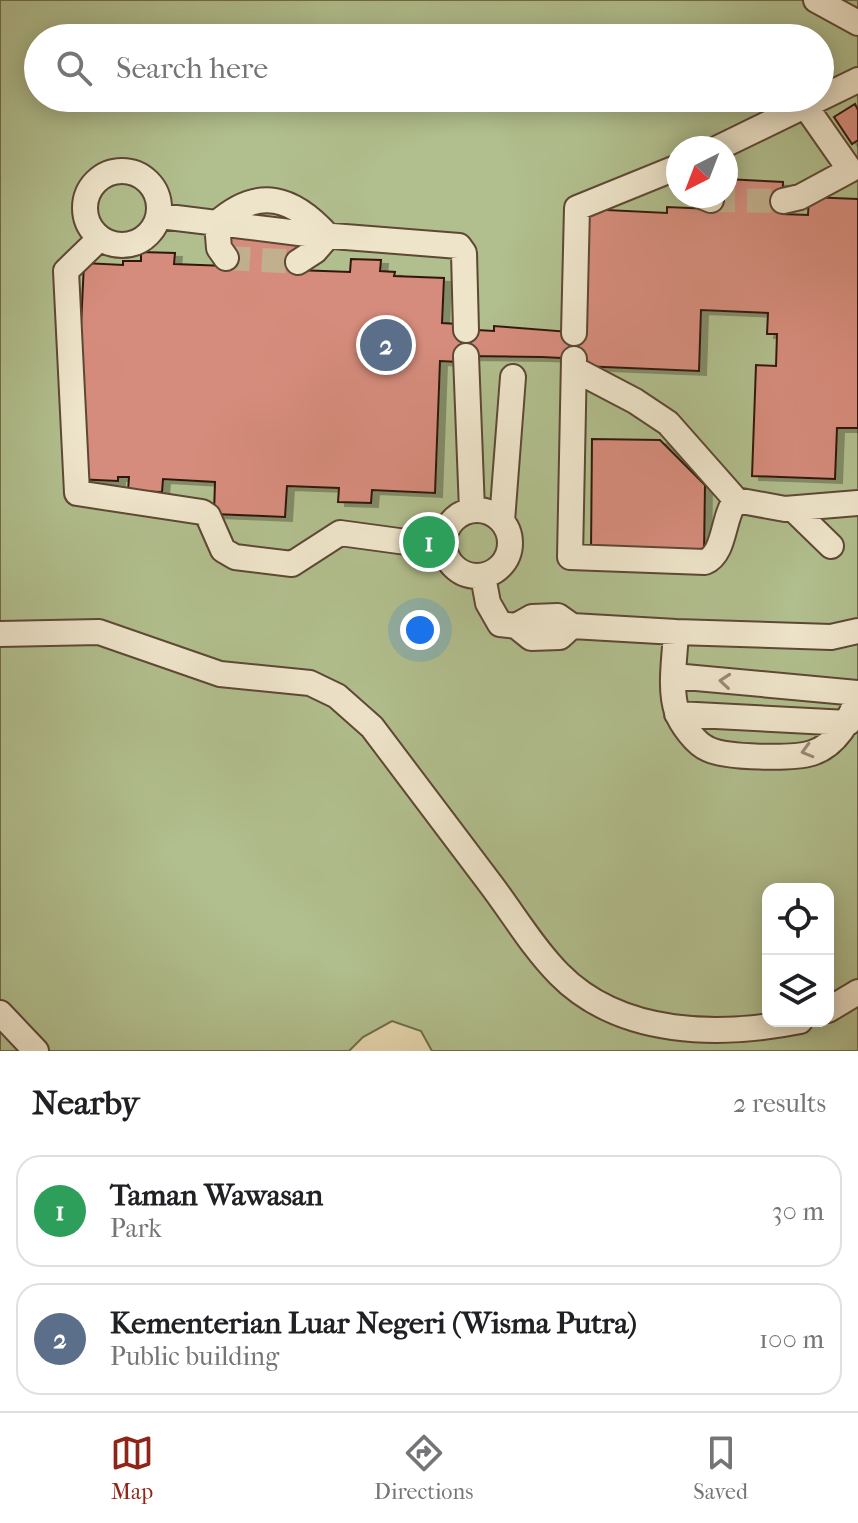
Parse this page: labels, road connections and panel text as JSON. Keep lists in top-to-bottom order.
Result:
{
  "north": "bottom left",
  "page": {
    "search": "Search here",
    "pins": ["2", "1"],
    "heading": ["Nearby", "2 results"],
    "list": [
      {
        "mark": "1",
        "name": "Taman Wawasan",
        "note": "Park",
        "value": "30 m"
      },
      {
        "mark": "2",
        "name": "Kementerian Luar Negeri (Wisma Putra)",
        "note": "Public building",
        "value": "100 m"
      }
    ],
    "nav": ["Map", "Directions", "Saved"]
  }
}
